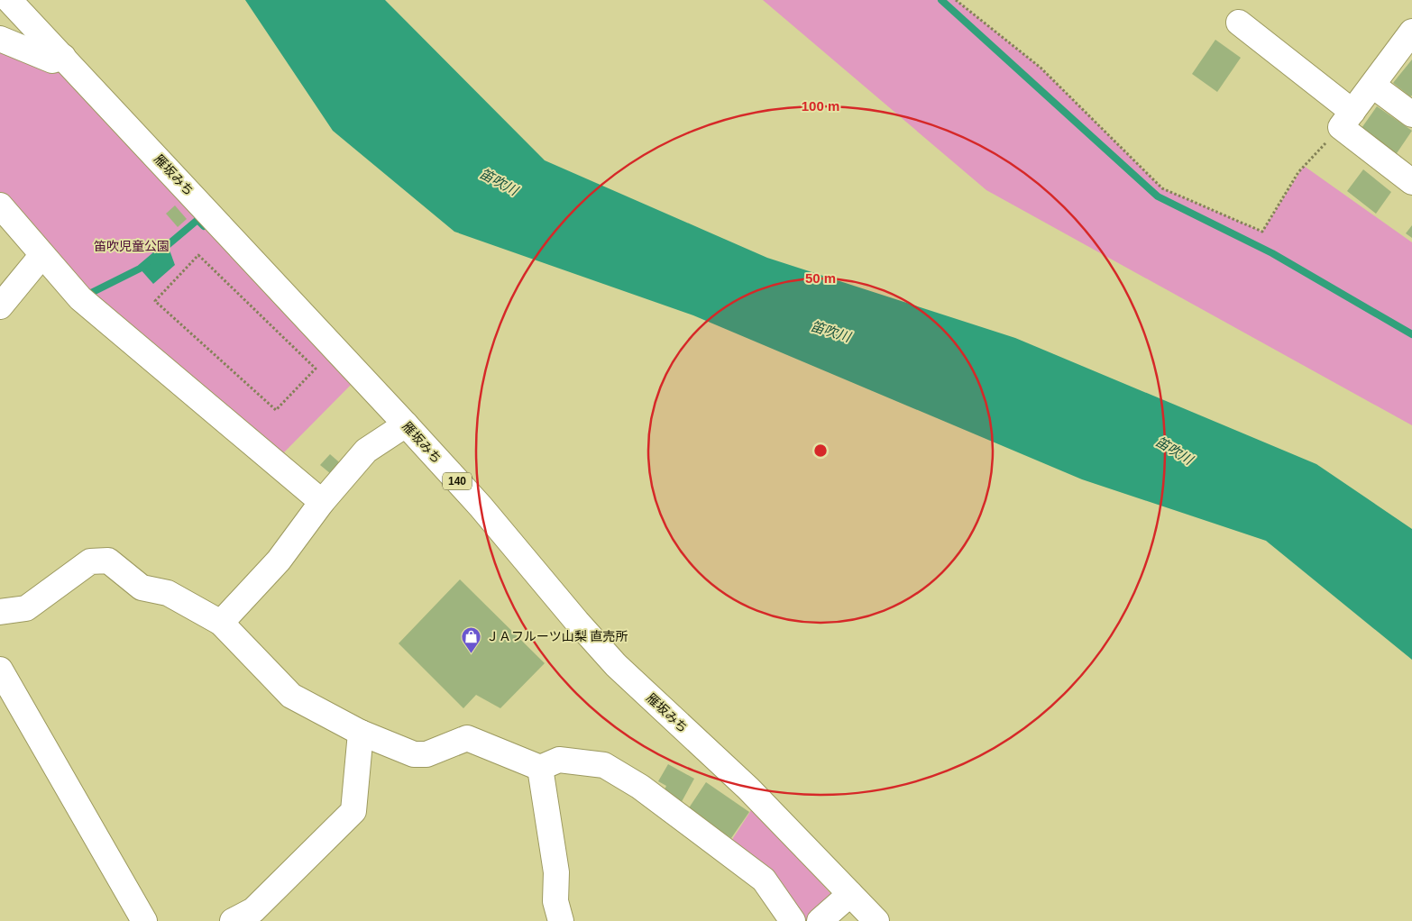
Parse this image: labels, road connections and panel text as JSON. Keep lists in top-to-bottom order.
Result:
{
  "streets": {
    "main road": ["雁坂みち", "140"]
  },
  "water": ["笛吹川"],
  "parks": ["笛吹児童公園"],
  "places": {
    "shop": ["ＪＡフルーツ山梨 直売所"]
  },
  "rings": ["100 m", "50 m"]
}
